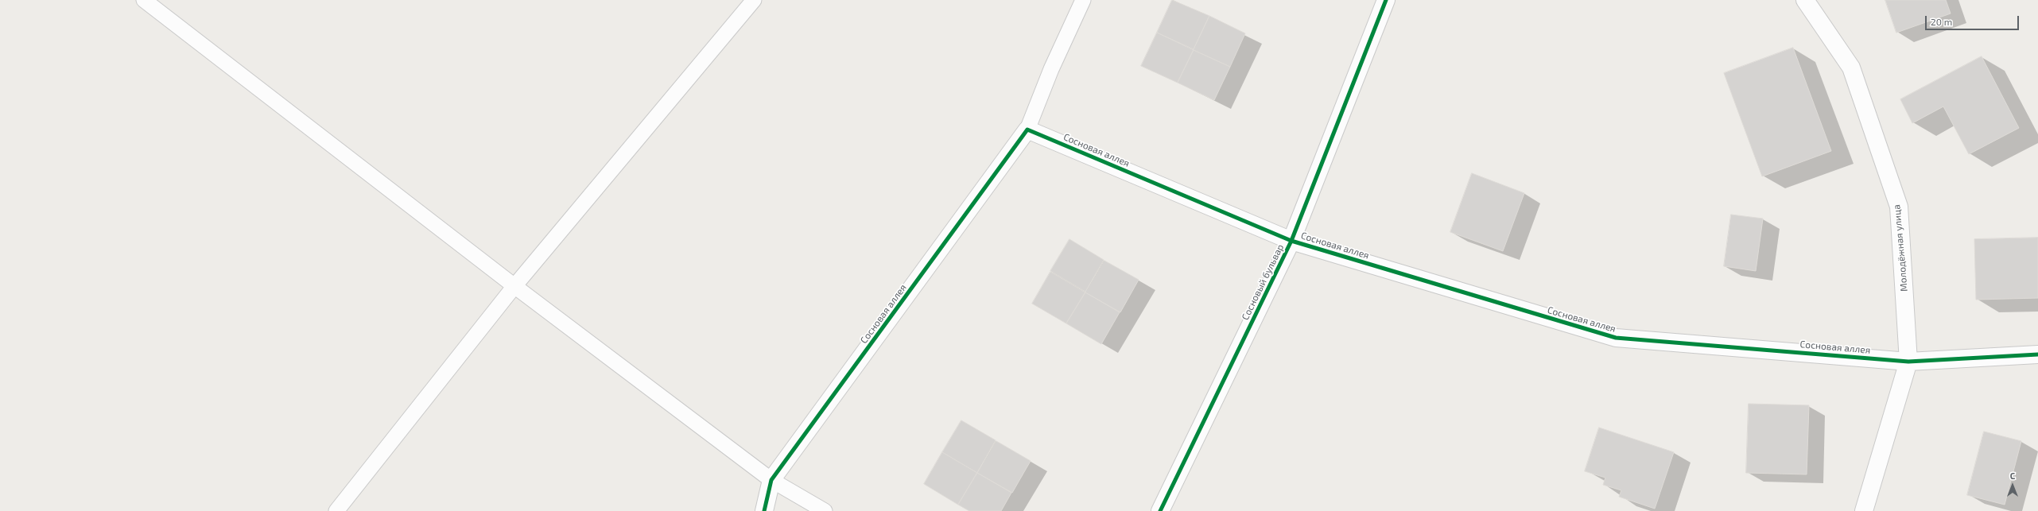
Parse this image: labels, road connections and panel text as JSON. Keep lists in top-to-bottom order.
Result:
{
  "streets": {
    "street": ["Сосновая аллея", "Молодёжная улица", "Сосновый бульвар"]
  },
  "crossings": [
    ["Сосновая аллея", "Молодёжная улица"],
    ["Сосновая аллея", "Сосновый бульвар"]
  ],
  "scale_bar": "20 m",
  "north": "top"
}
